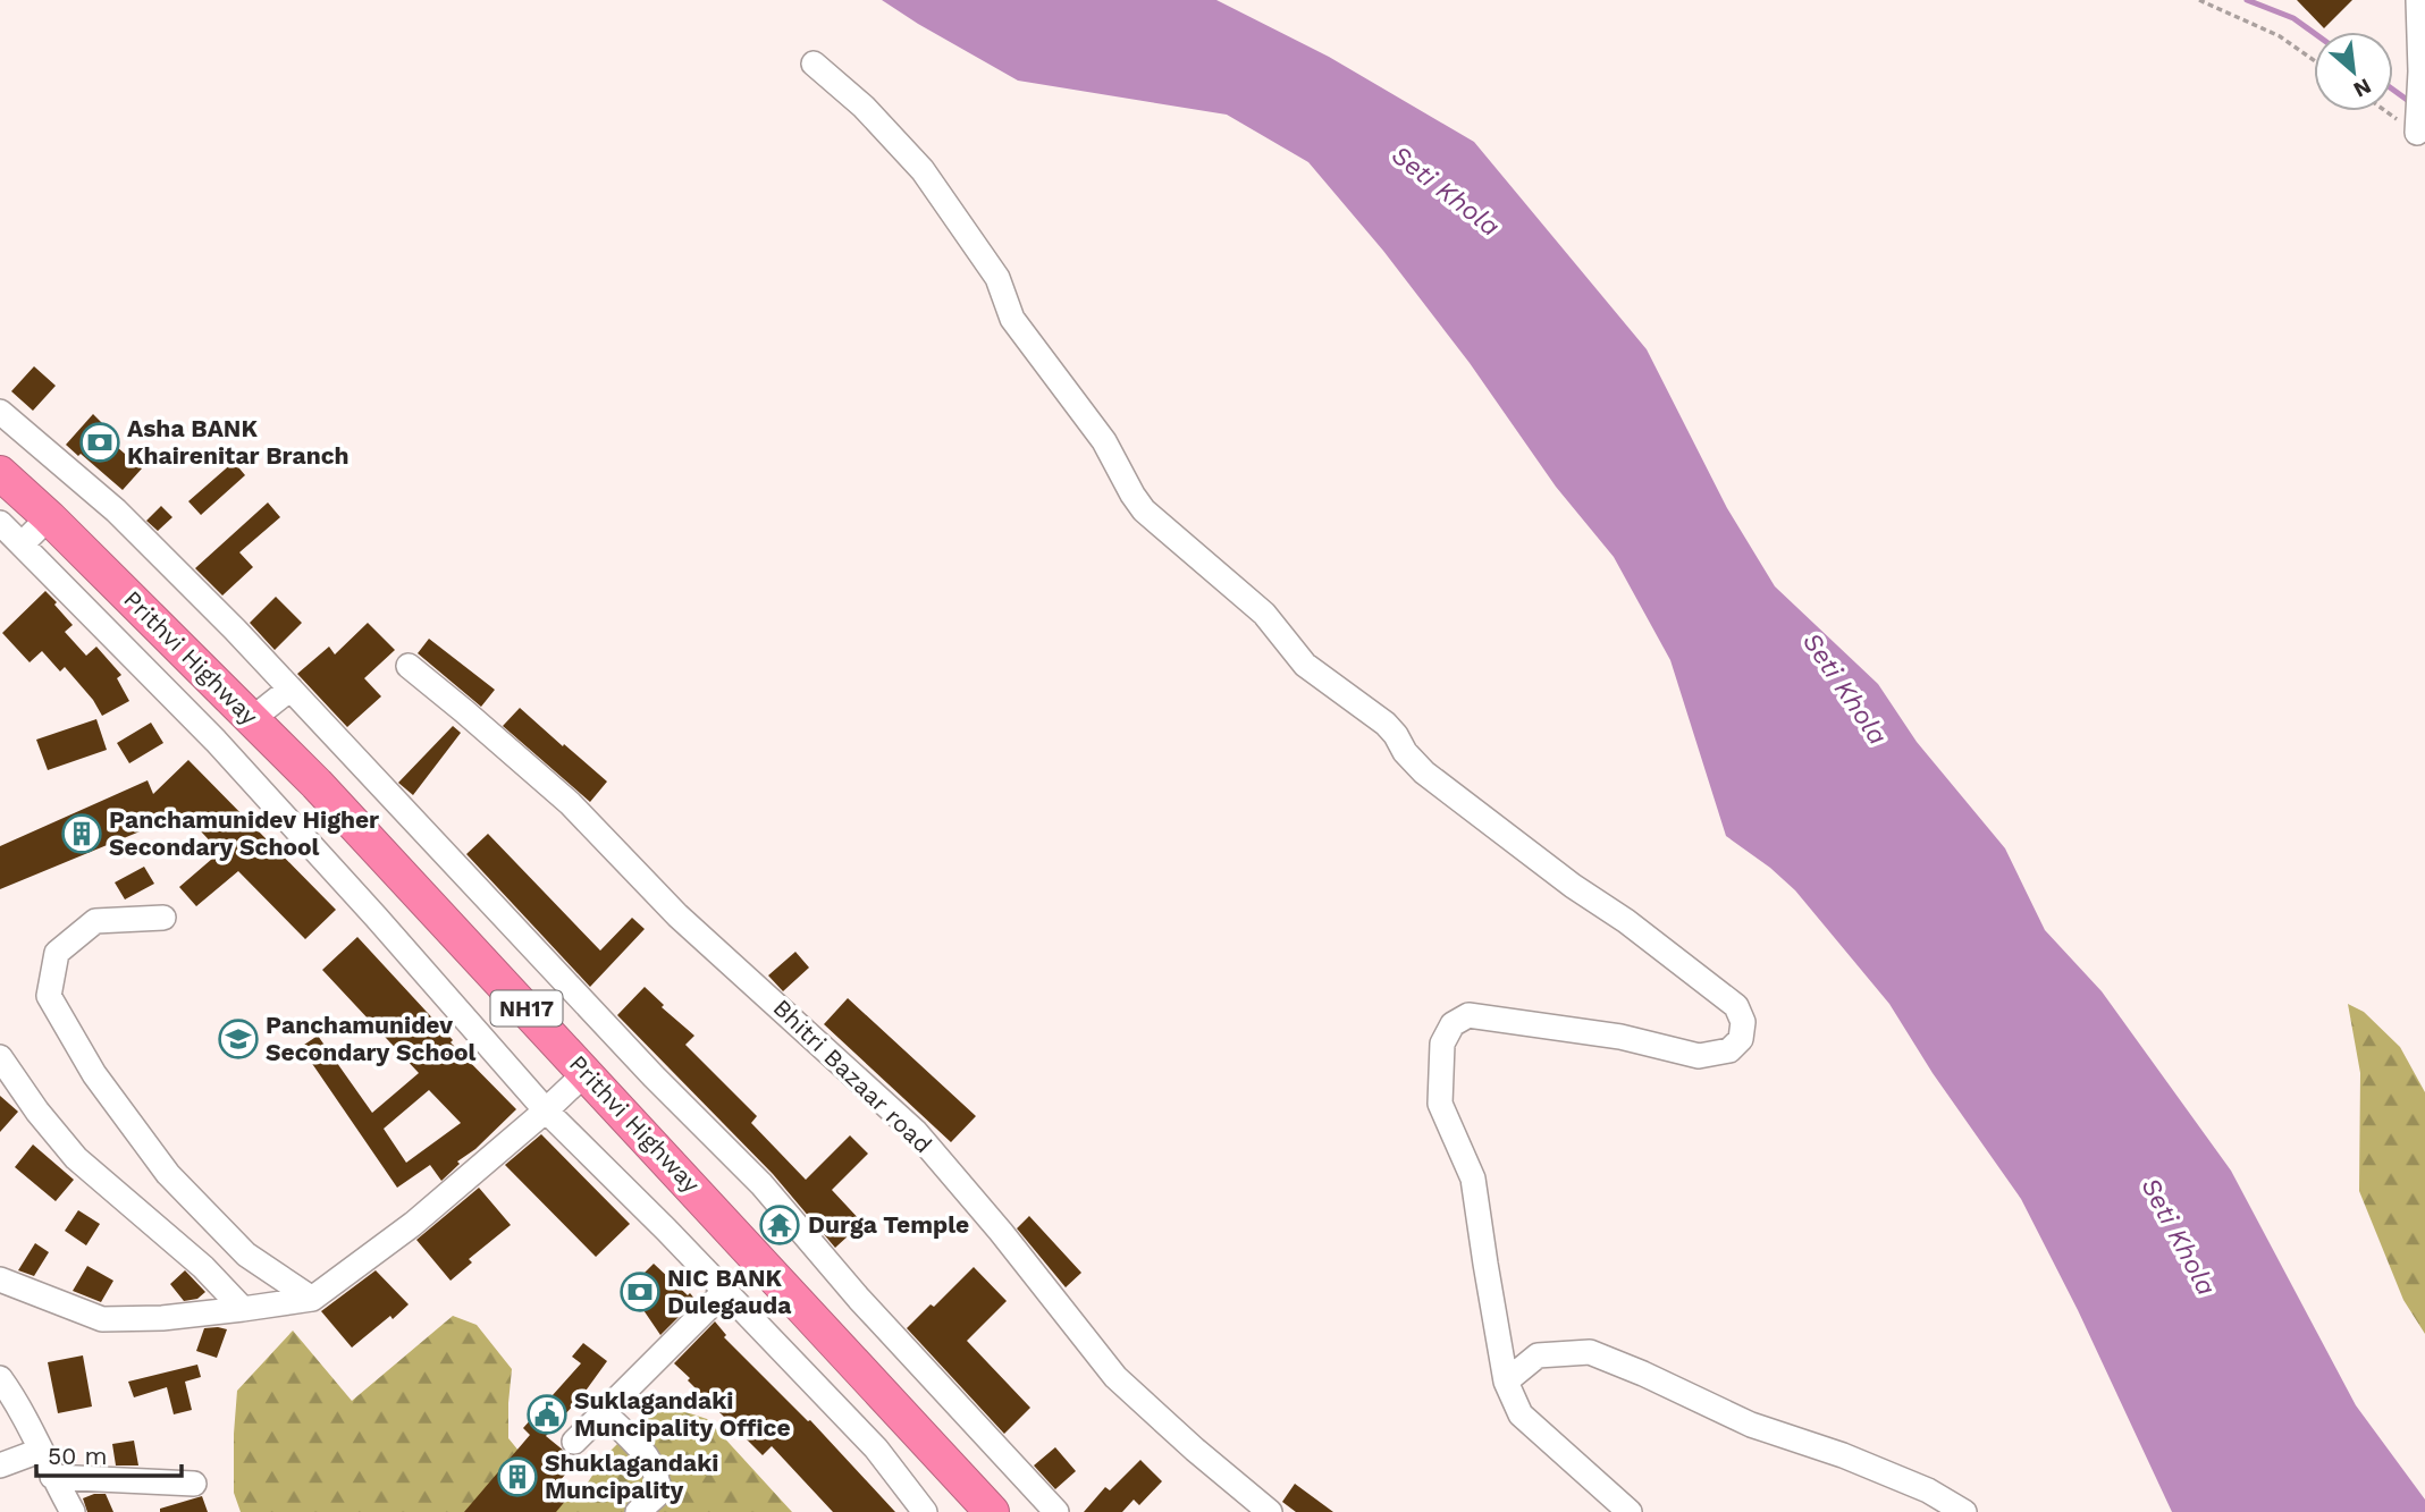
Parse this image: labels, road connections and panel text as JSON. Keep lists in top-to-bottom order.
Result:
{
  "streets": {
    "highway": ["Prithvi Highway", "NH17"],
    "street": ["Bhitri Bazaar road"]
  },
  "water": ["Seti Khola"],
  "places": {
    "bank": ["Asha BANK Khairenitar Branch", "NIC BANK Dulegauda"],
    "building": ["Panchamunidev Higher Secondary School", "Shuklagandaki Muncipality"],
    "school or university": ["Panchamunidev Secondary School"],
    "temple": ["Durga Temple"],
    "public building": ["Suklagandaki Muncipality Office"]
  },
  "scale_bar": "50 m",
  "north": "bottom right"
}
